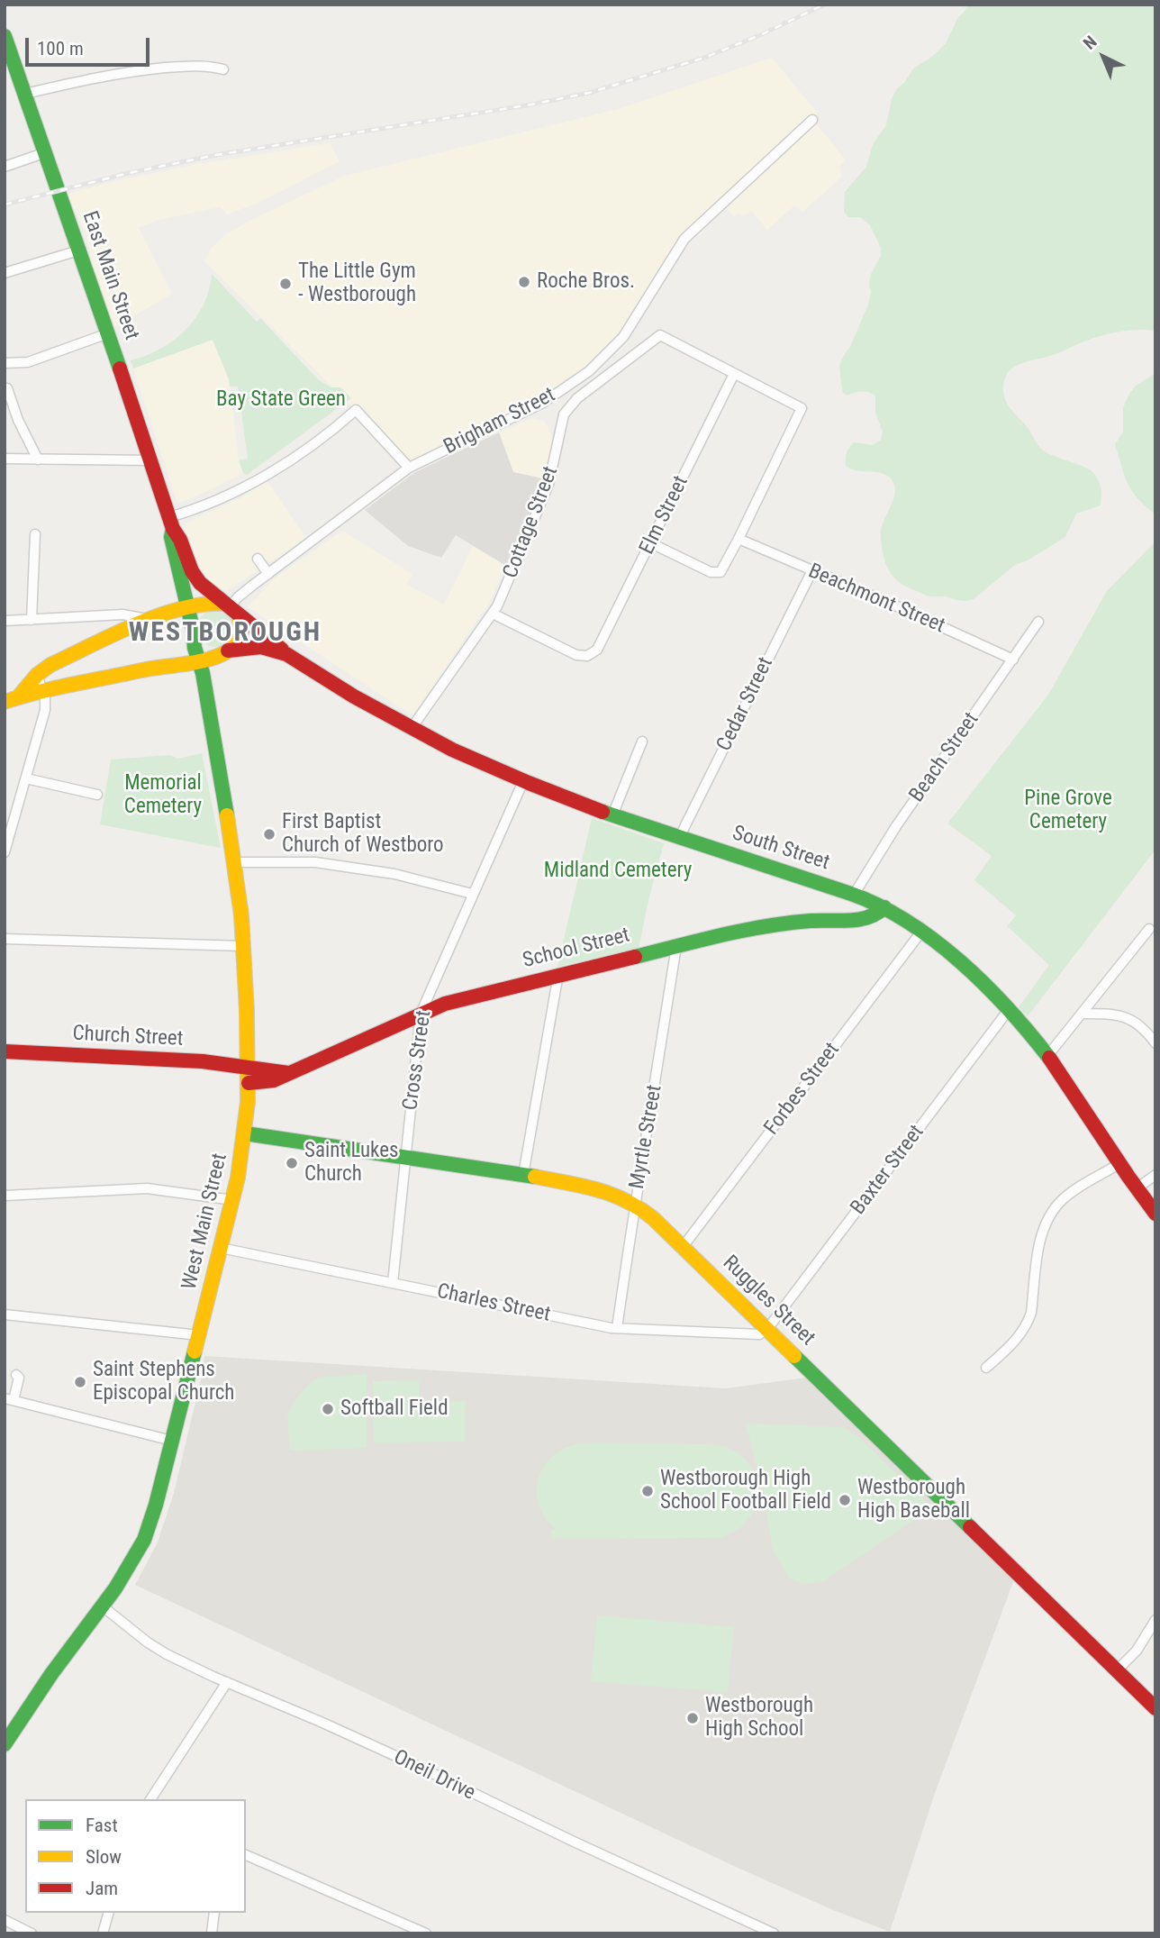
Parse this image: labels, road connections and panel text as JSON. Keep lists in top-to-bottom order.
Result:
{
  "streets": {
    "main road": [
      "East Main Street",
      "South Street",
      "School Street",
      "Church Street",
      "West Main Street",
      "Ruggles Street"
    ],
    "street": [
      "Brigham Street",
      "Elm Street",
      "Cottage Street",
      "Beachmont Street",
      "Cedar Street",
      "Beach Street",
      "Cross Street",
      "Forbes Street",
      "Myrtle Street",
      "Baxter Street",
      "Charles Street",
      "Oneil Drive"
    ]
  },
  "crossings": [
    ["East Main Street", "Brigham Street"],
    ["East Main Street", "South Street"],
    ["East Main Street", "West Main Street"],
    ["Brigham Street", "South Street"],
    ["Brigham Street", "West Main Street"],
    ["Elm Street", "Cottage Street"],
    ["Cottage Street", "South Street"],
    ["Beachmont Street", "Cedar Street"],
    ["Beachmont Street", "Beach Street"],
    ["Cedar Street", "South Street"],
    ["Beach Street", "South Street"],
    ["South Street", "School Street"],
    ["South Street", "Cross Street"],
    ["South Street", "Forbes Street"],
    ["South Street", "Baxter Street"],
    ["South Street", "West Main Street"],
    ["School Street", "Church Street"],
    ["School Street", "Cross Street"],
    ["School Street", "Myrtle Street"],
    ["School Street", "West Main Street"],
    ["Church Street", "West Main Street"],
    ["Cross Street", "Ruggles Street"],
    ["Cross Street", "Charles Street"],
    ["Forbes Street", "Ruggles Street"],
    ["Myrtle Street", "Ruggles Street"],
    ["Myrtle Street", "Charles Street"],
    ["Baxter Street", "Ruggles Street"],
    ["Baxter Street", "Charles Street"],
    ["West Main Street", "Ruggles Street"],
    ["West Main Street", "Charles Street"],
    ["West Main Street", "Oneil Drive"],
    ["Ruggles Street", "Charles Street"]
  ],
  "districts": ["WESTBOROUGH"],
  "parks": [
    "Bay State Green",
    "Memorial Cemetery",
    "Pine Grove Cemetery",
    "Midland Cemetery"
  ],
  "places": [
    "Roche Bros.",
    "The Little Gym - Westborough",
    "First Baptist Church of Westboro",
    "Saint Lukes Church",
    "Saint Stephens Episcopal Church",
    "Softball Field",
    "Westborough High School Football Field",
    "Westborough High Baseball",
    "Westborough High School"
  ],
  "legend": ["Fast", "Slow", "Jam"],
  "scale_bar": "100 m",
  "north": "top left"
}
